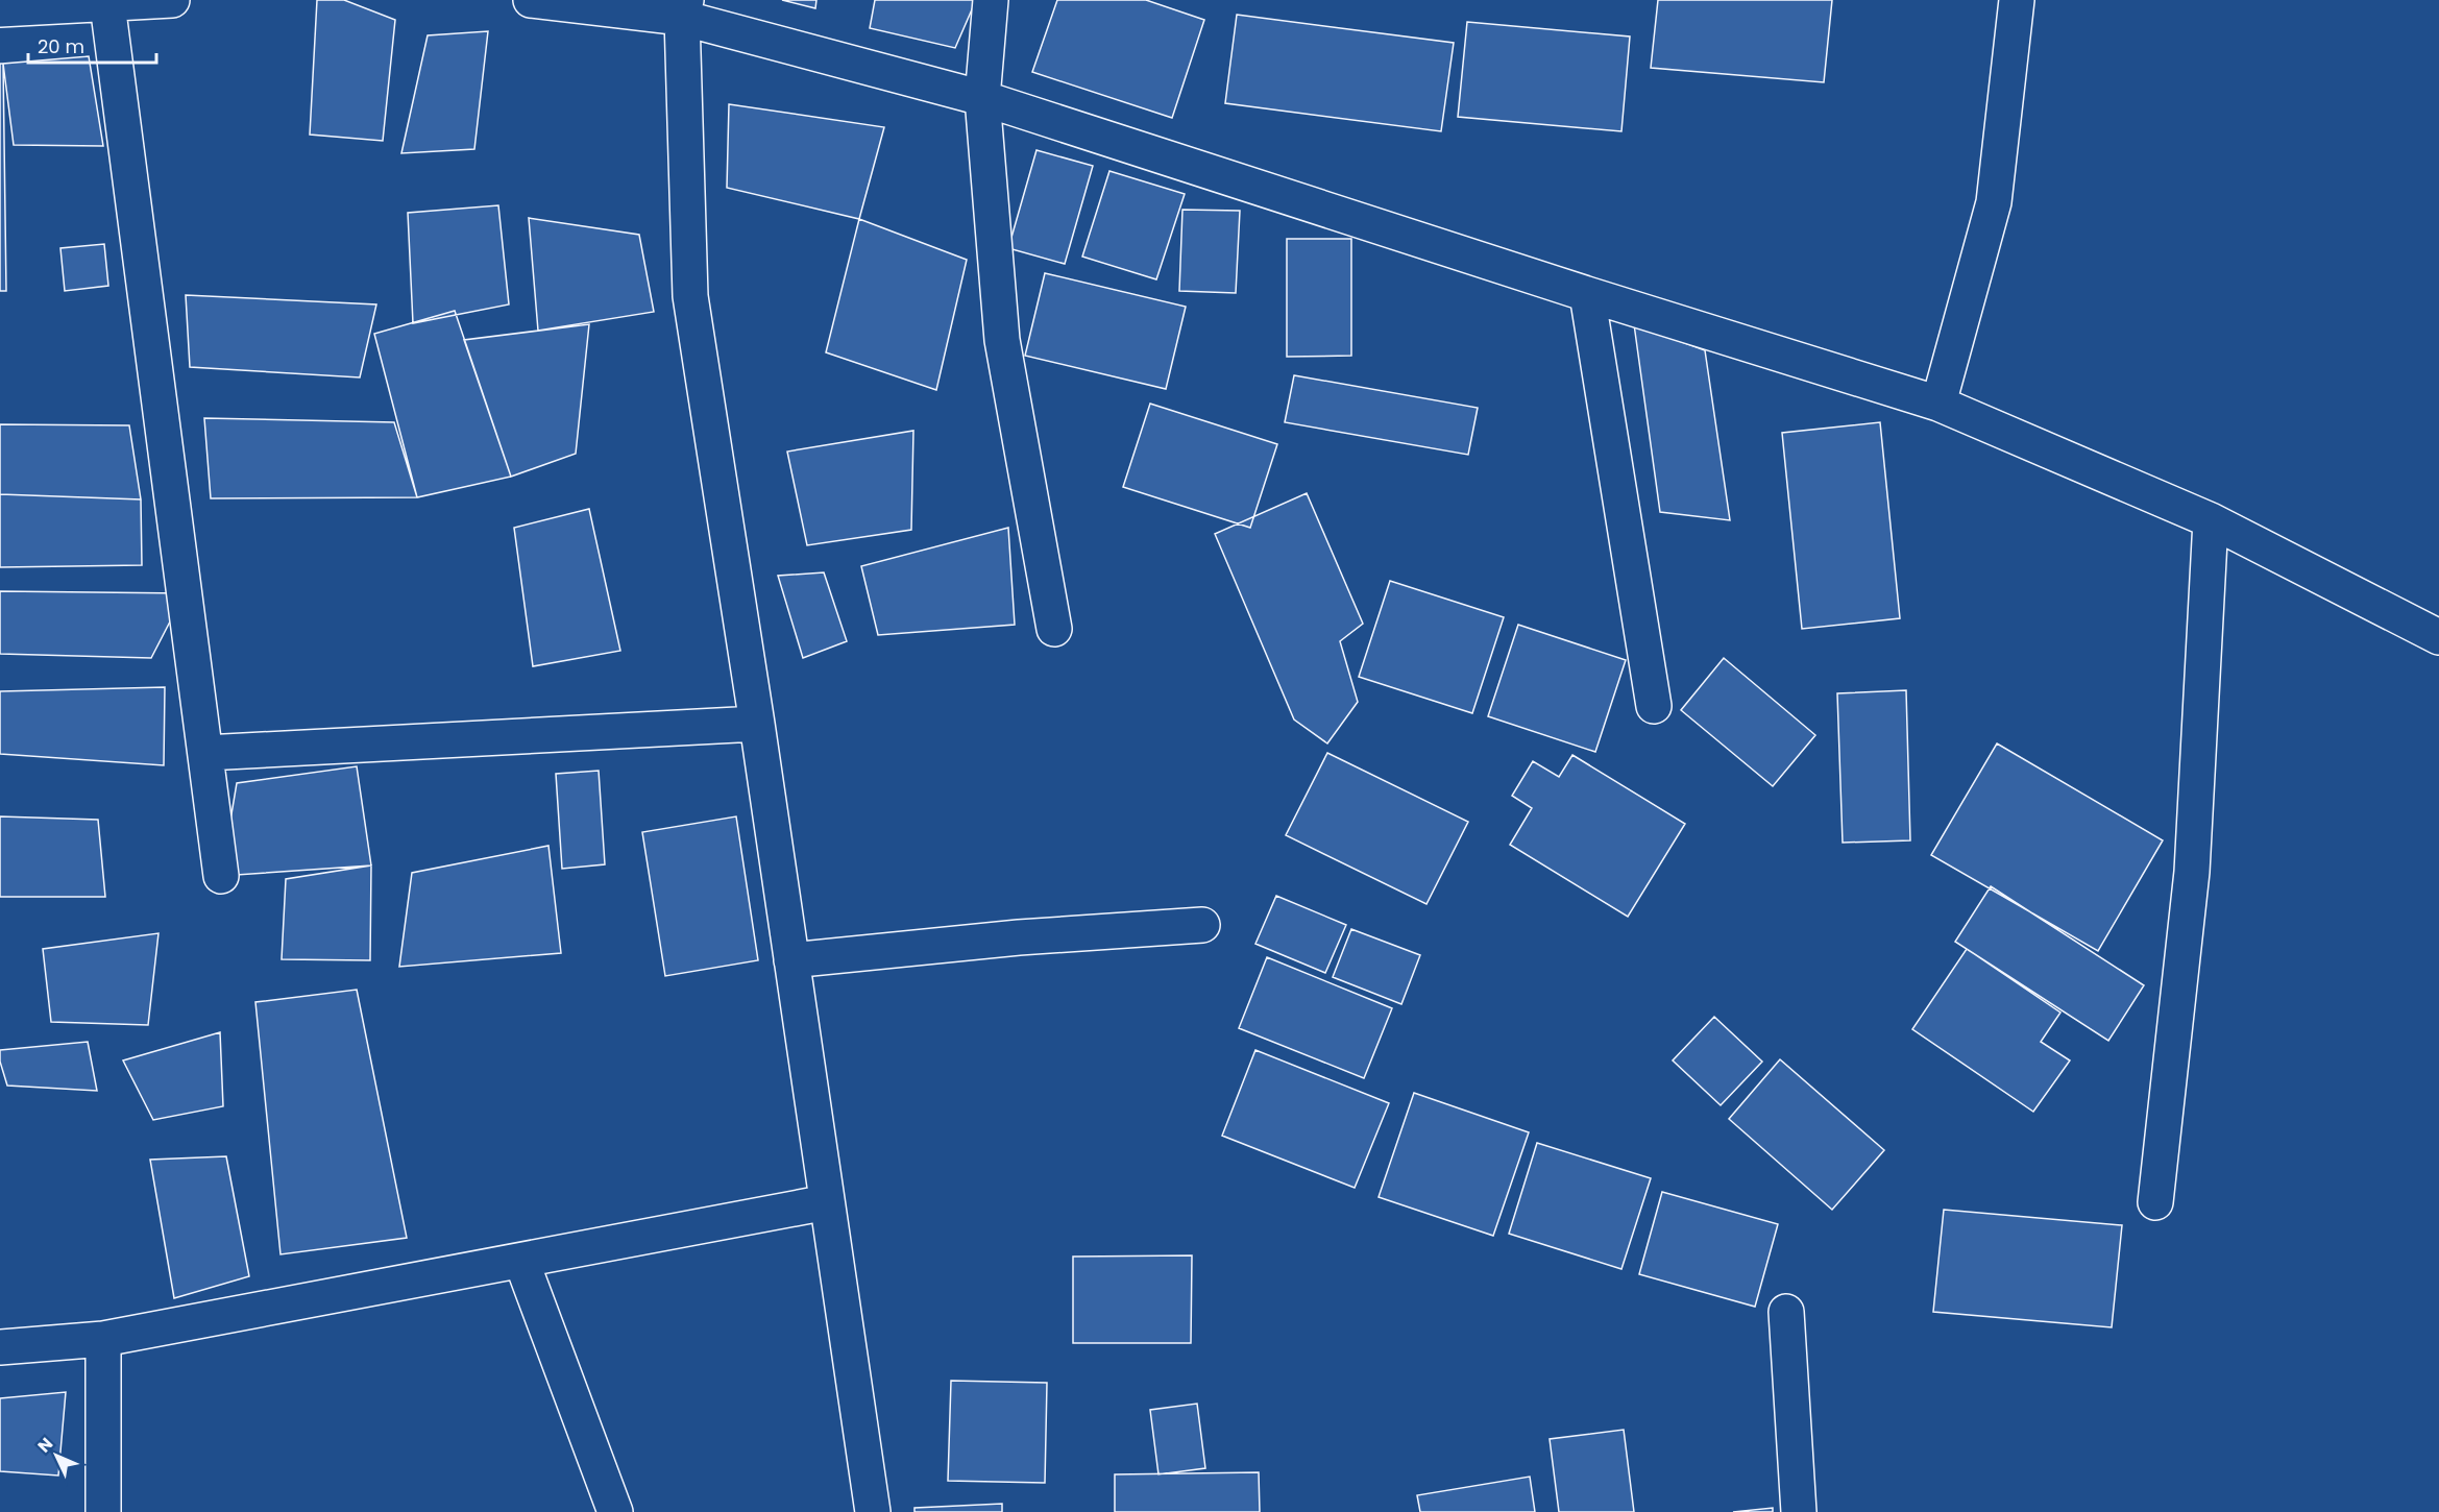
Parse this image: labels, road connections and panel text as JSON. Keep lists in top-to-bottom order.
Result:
{
  "scale_bar": "20 m",
  "north": "top left"
}
